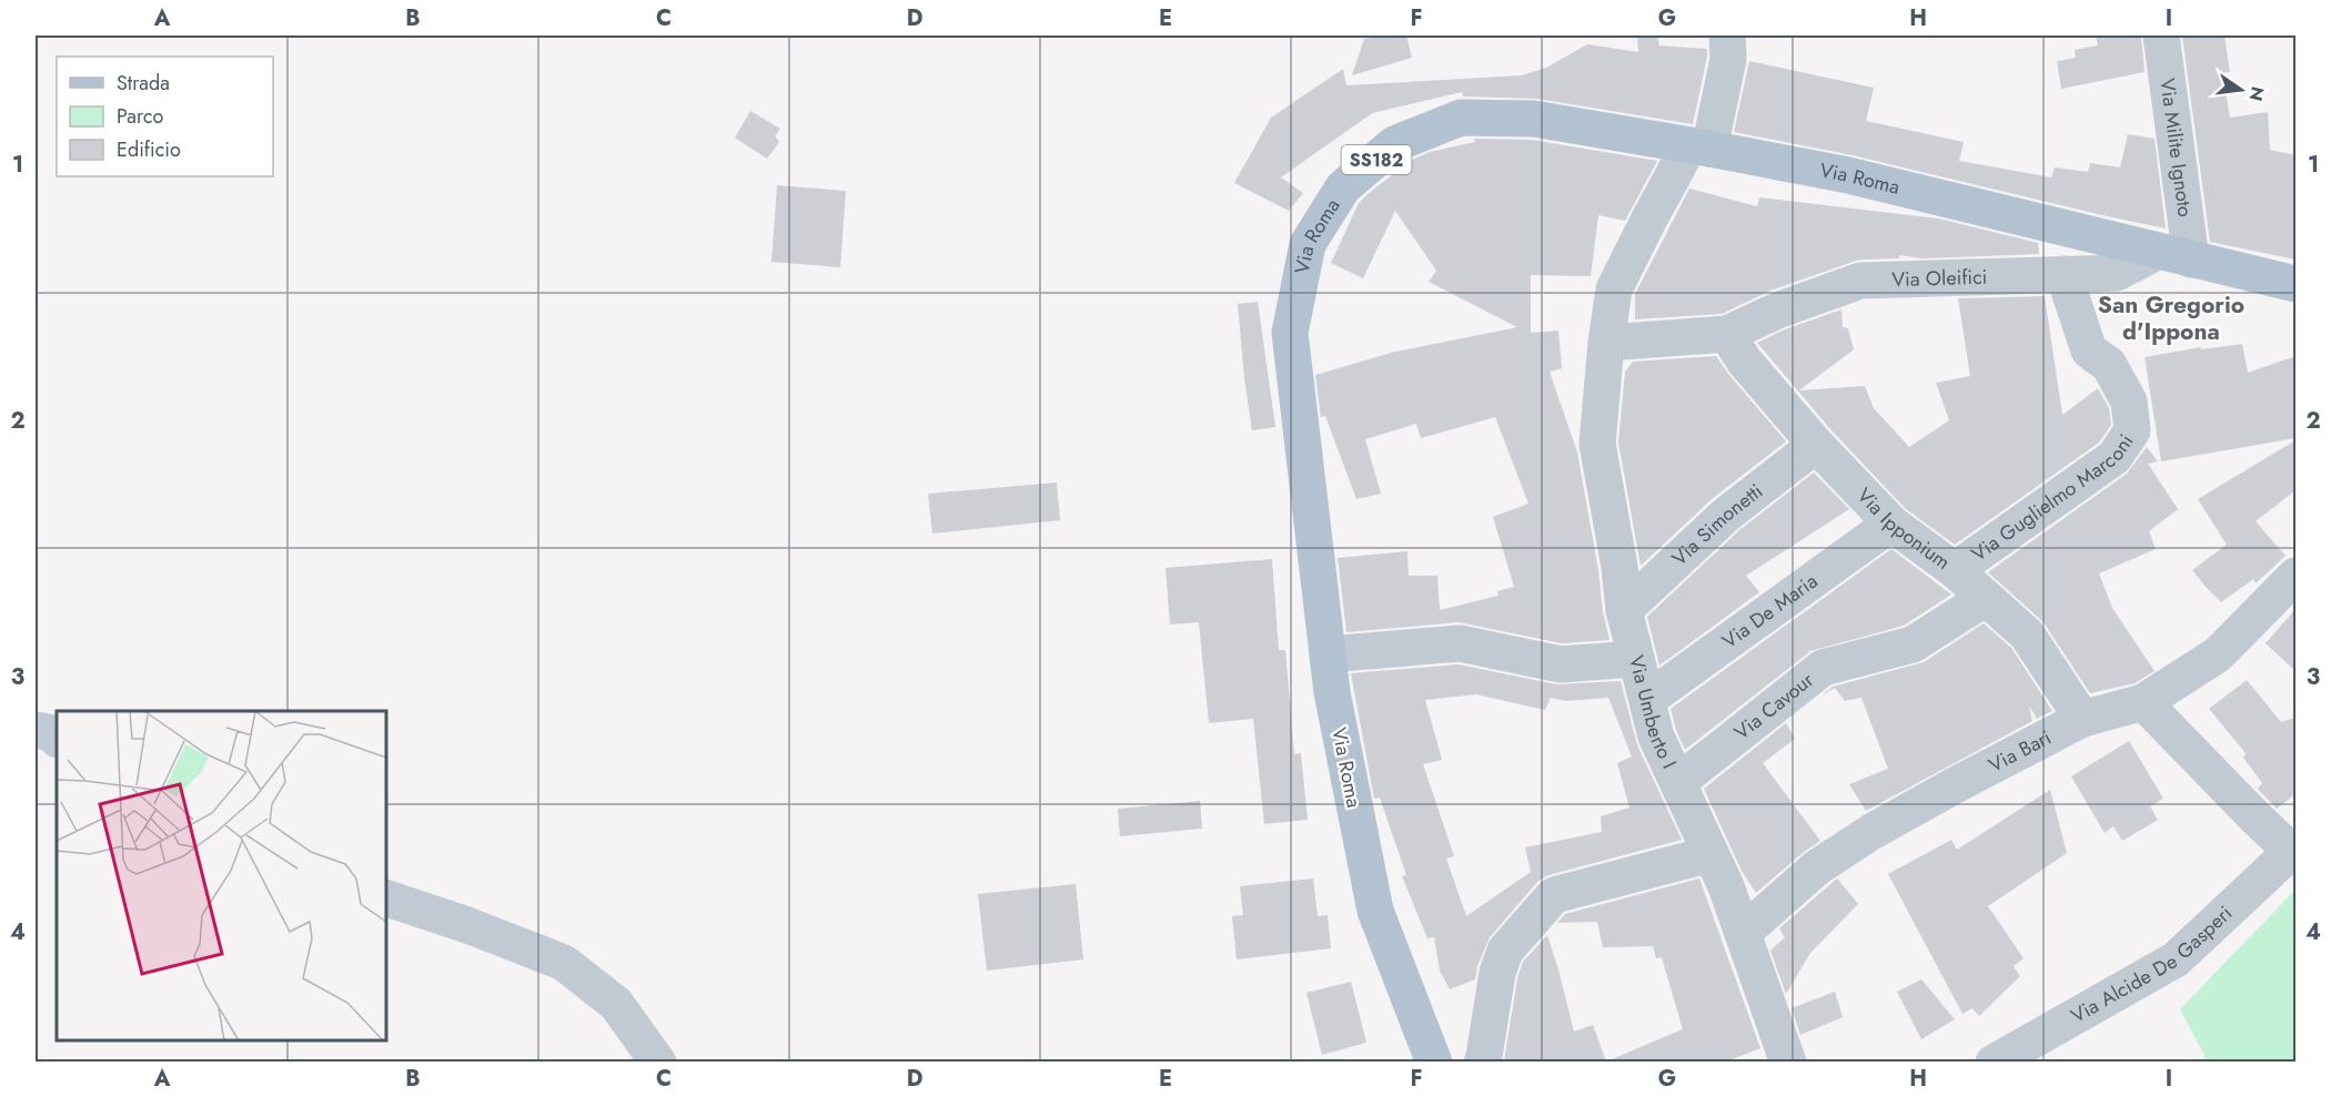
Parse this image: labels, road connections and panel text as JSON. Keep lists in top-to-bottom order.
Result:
{
  "streets": {
    "main road": ["SS182", "Via Roma"],
    "street": [
      "Via Milite Ignoto",
      "Via Oleifici",
      "Via Guglielmo Marconi",
      "Via Simonetti",
      "Via Ipponium",
      "Via De Maria",
      "Via Cavour",
      "Via Umberto I",
      "Via Bari",
      "Via Alcide De Gasperi"
    ]
  },
  "crossings": [
    ["Via Milite Ignoto", "Via Roma"],
    ["Via Roma", "Via Oleifici"],
    ["Via Roma", "Via Umberto I"],
    ["Via Oleifici", "Via Guglielmo Marconi"],
    ["Via Oleifici", "Via Ipponium"],
    ["Via Oleifici", "Via Umberto I"],
    ["Via Guglielmo Marconi", "Via Ipponium"],
    ["Via Simonetti", "Via Ipponium"],
    ["Via Simonetti", "Via Umberto I"],
    ["Via Ipponium", "Via De Maria"],
    ["Via Ipponium", "Via Cavour"],
    ["Via Ipponium", "Via Bari"],
    ["Via De Maria", "Via Umberto I"],
    ["Via Cavour", "Via Umberto I"],
    ["Via Umberto I", "Via Bari"]
  ],
  "districts": ["San Gregorio d'Ippona"],
  "legend": ["Strada", "Parco", "Edificio"],
  "north": "right",
  "grid": {
    "columns": [
      "A",
      "B",
      "C",
      "D",
      "E",
      "F",
      "G",
      "H",
      "I"
    ],
    "rows": [
      "1",
      "2",
      "3",
      "4"
    ]
  }
}
